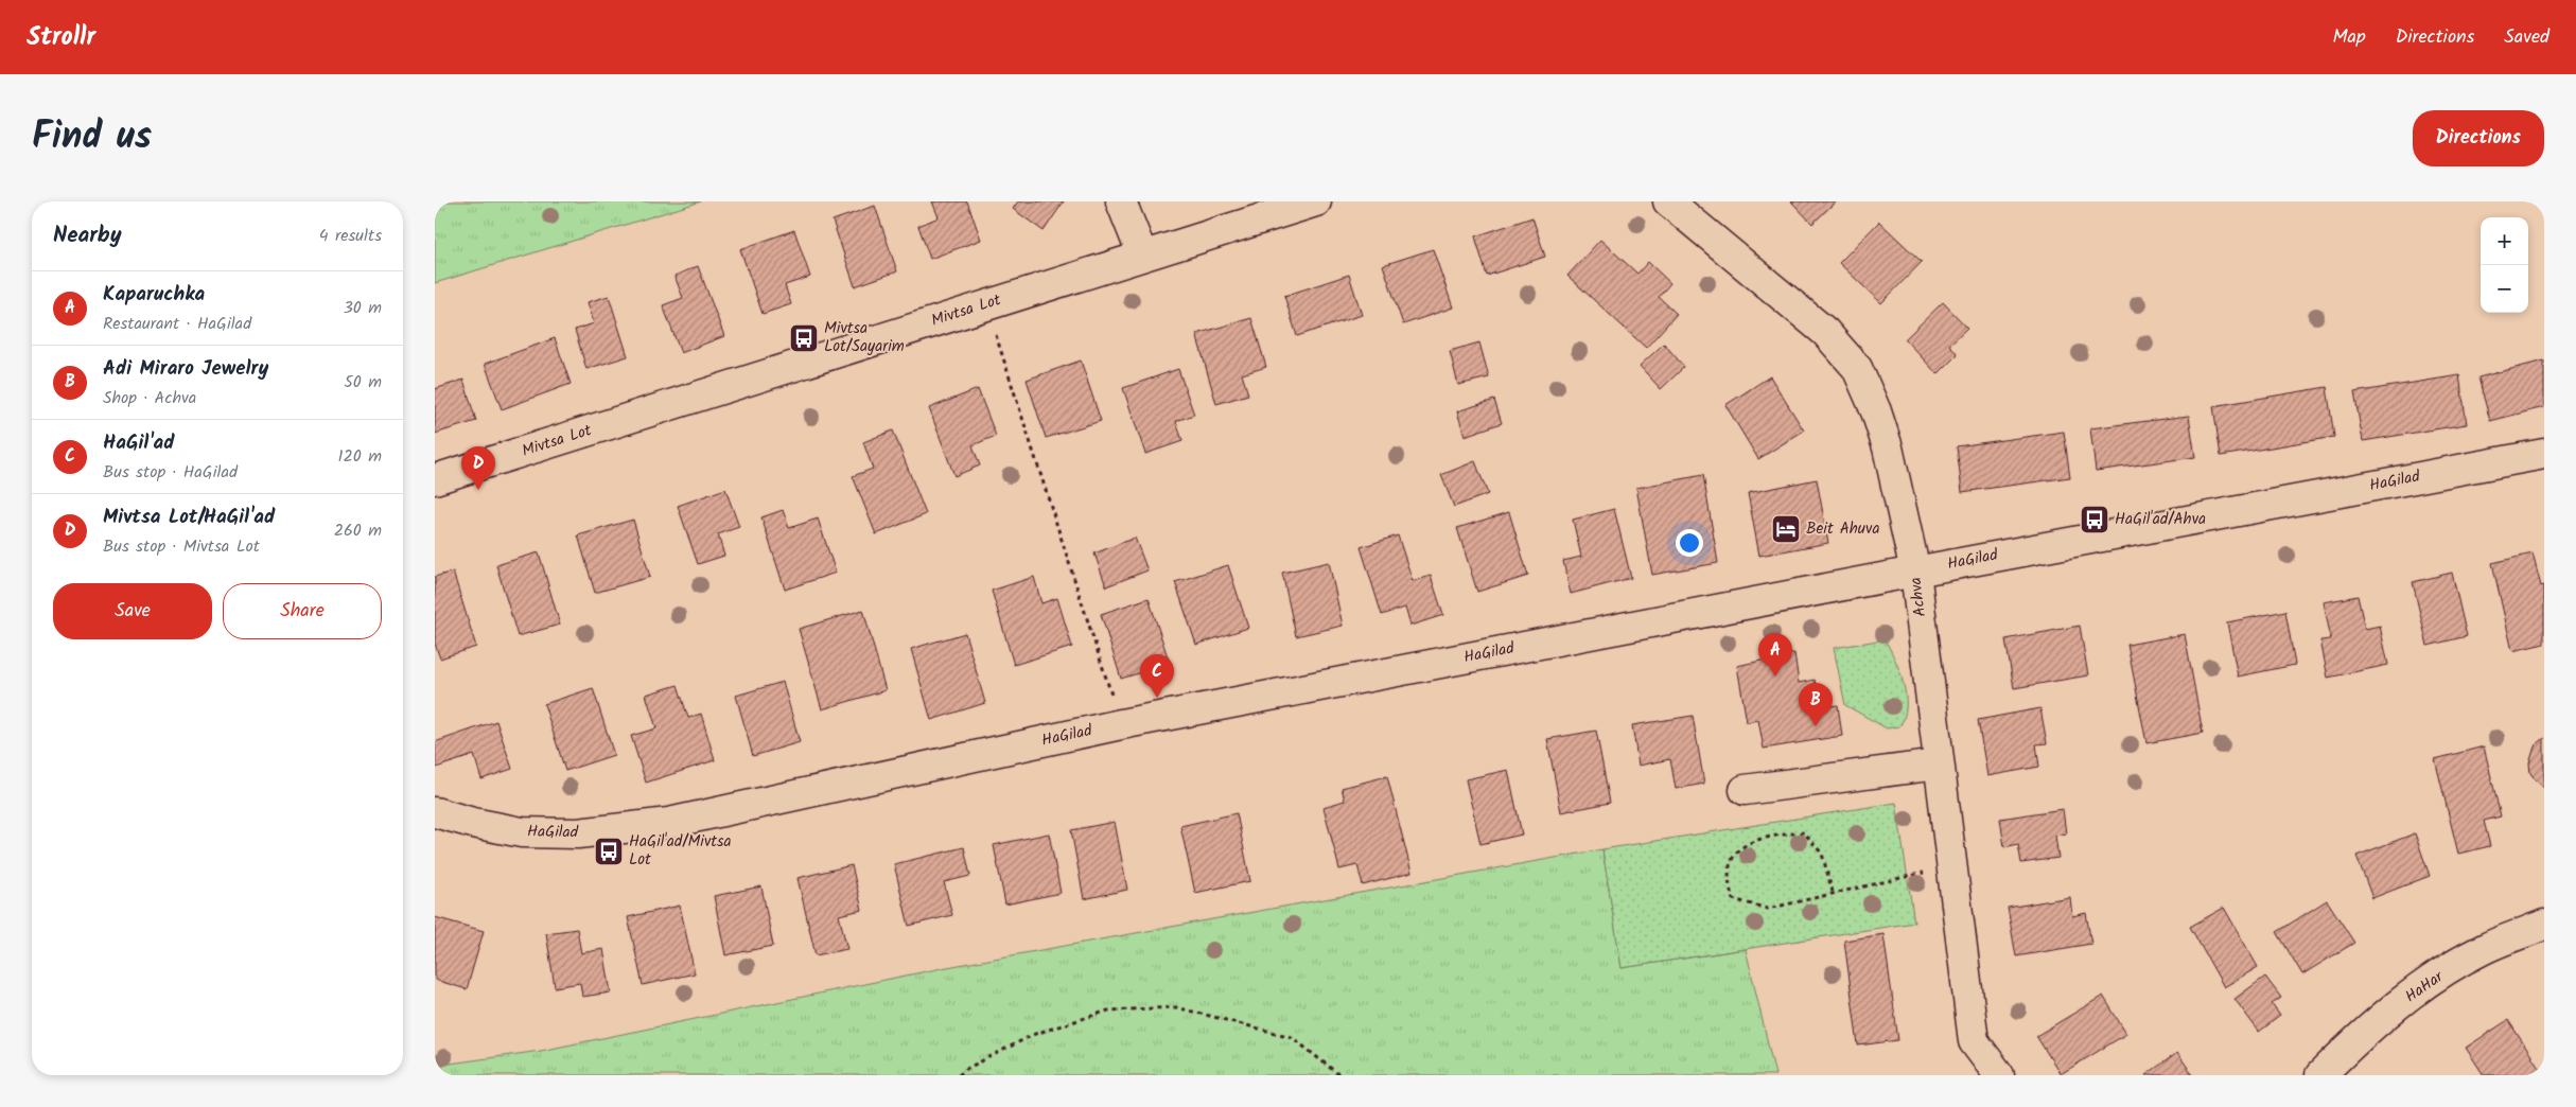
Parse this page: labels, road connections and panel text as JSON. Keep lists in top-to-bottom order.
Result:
{
  "streets": {
    "street": [
      "Mivtsa Lot",
      "HaGilad",
      "Achva",
      "HaHar"
    ]
  },
  "crossings": [
    ["HaGilad", "Achva"]
  ],
  "places": {
    "bus stop": ["Mivtsa Lot/Sayarim", "HaGil'ad/Ahva", "HaGil'ad/Mivtsa Lot"],
    "hotel": ["Beit Ahuva"]
  },
  "page": {
    "header": "Strollr",
    "nav": ["Map", "Directions", "Saved"],
    "title": "Find us",
    "buttons": [
      "Directions",
      ["Save", "Share"]
    ],
    "heading": ["Nearby", "4 results"],
    "map_buttons": ["+", "−"],
    "list": [
      {
        "mark": "A",
        "name": "Kaparuchka",
        "note": "Restaurant · HaGilad",
        "value": "30 m"
      },
      {
        "mark": "B",
        "name": "Adi Miraro Jewelry",
        "note": "Shop · Achva",
        "value": "50 m"
      },
      {
        "mark": "C",
        "name": "HaGil'ad",
        "note": "Bus stop · HaGilad",
        "value": "120 m"
      },
      {
        "mark": "D",
        "name": "Mivtsa Lot/HaGil'ad",
        "note": "Bus stop · Mivtsa Lot",
        "value": "260 m"
      }
    ],
    "pins": [
      "D",
      "A",
      "C",
      "B"
    ]
  }
}
